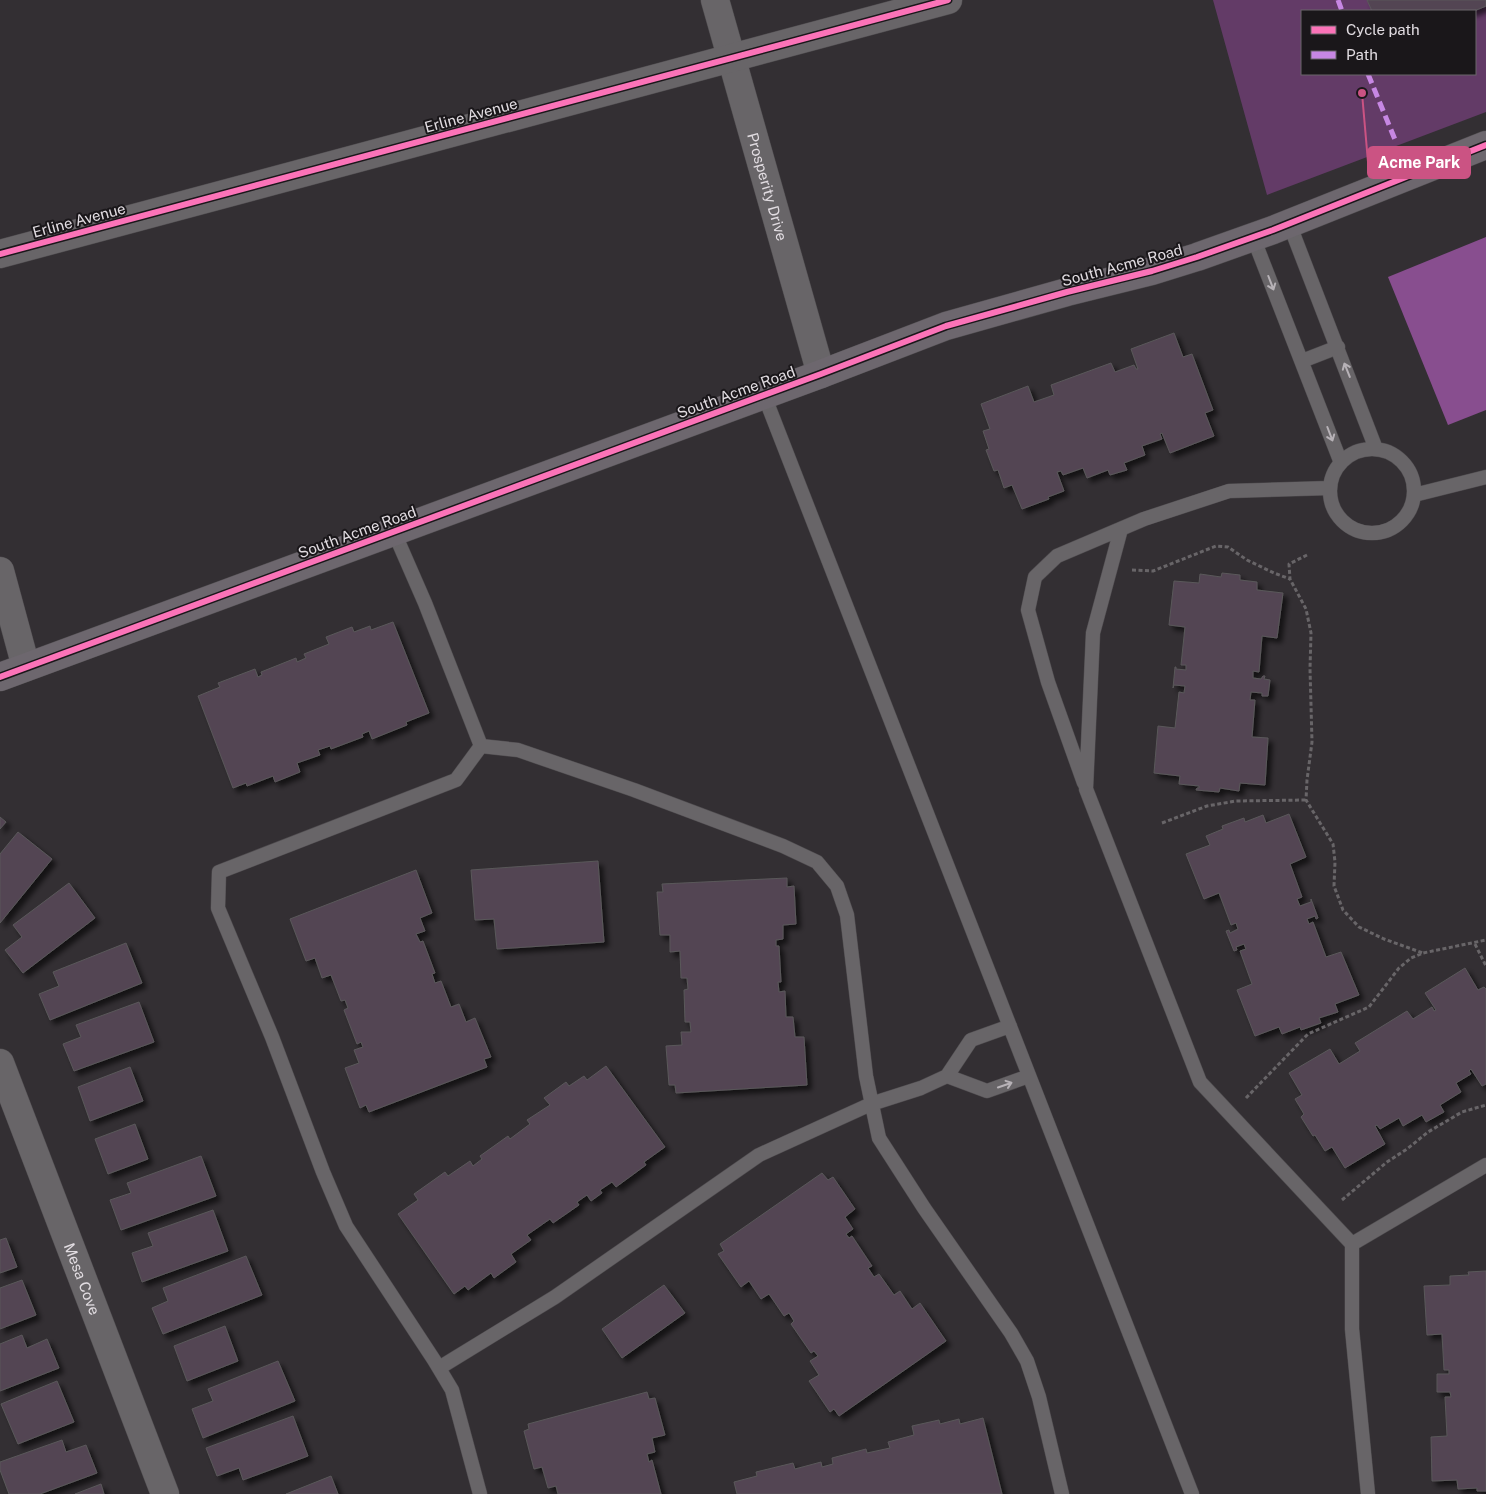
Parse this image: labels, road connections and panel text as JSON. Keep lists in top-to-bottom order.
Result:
{
  "streets": {
    "street": [
      "Erline Avenue",
      "Prosperity Drive",
      "South Acme Road",
      "Mesa Cove"
    ]
  },
  "crossings": [
    ["Erline Avenue", "Prosperity Drive"],
    ["Prosperity Drive", "South Acme Road"]
  ],
  "places": ["Acme Park"],
  "legend": ["Cycle path", "Path"]
}
